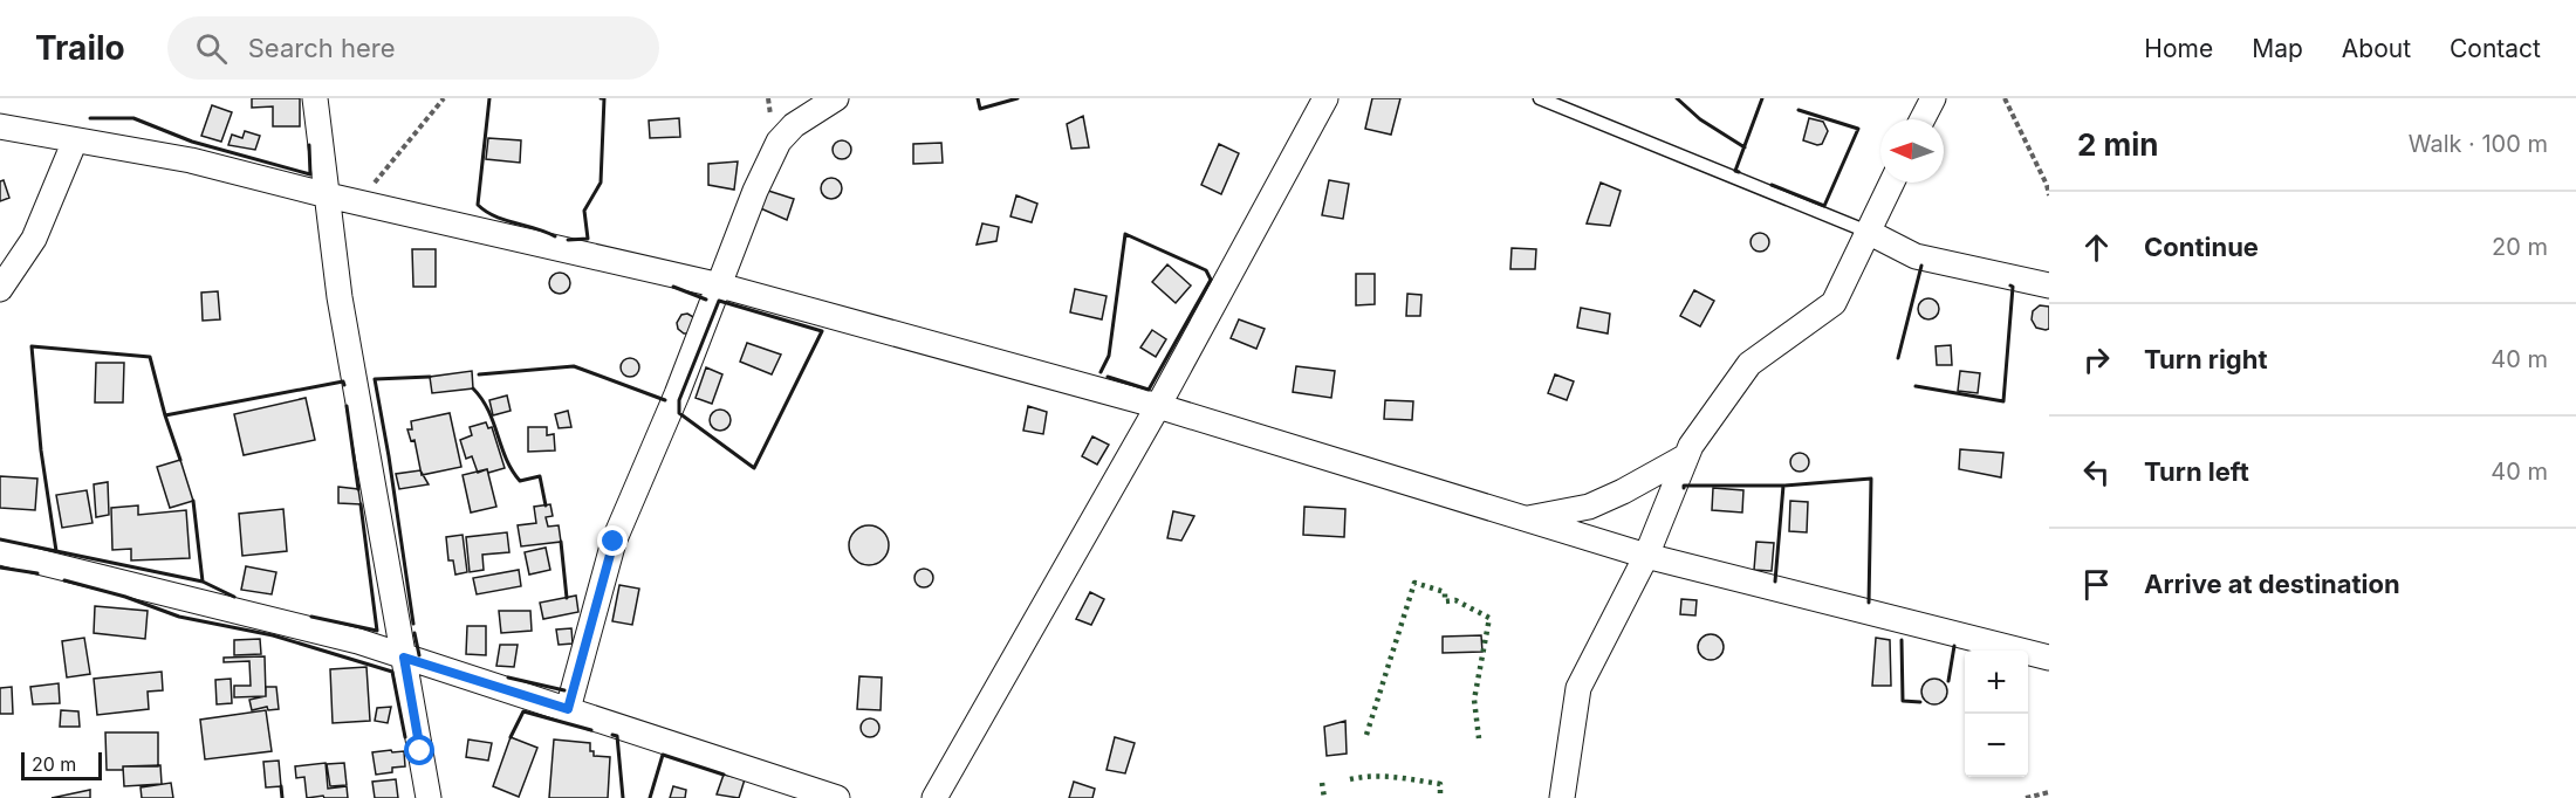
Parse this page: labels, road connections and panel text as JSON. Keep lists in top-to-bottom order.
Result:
{
  "scale_bar": "20 m",
  "north": "left",
  "page": {
    "header": "Trailo",
    "search": "Search here",
    "nav": [
      "Home",
      "Map",
      "About",
      "Contact"
    ],
    "heading": ["2 min", "Walk · 100 m"],
    "list": [
      ["Continue", "20 m"],
      ["Turn right", "40 m"],
      ["Turn left", "40 m"],
      "Arrive at destination"
    ],
    "map_buttons": ["+", "−"],
    "scale": "20 m"
  }
}
